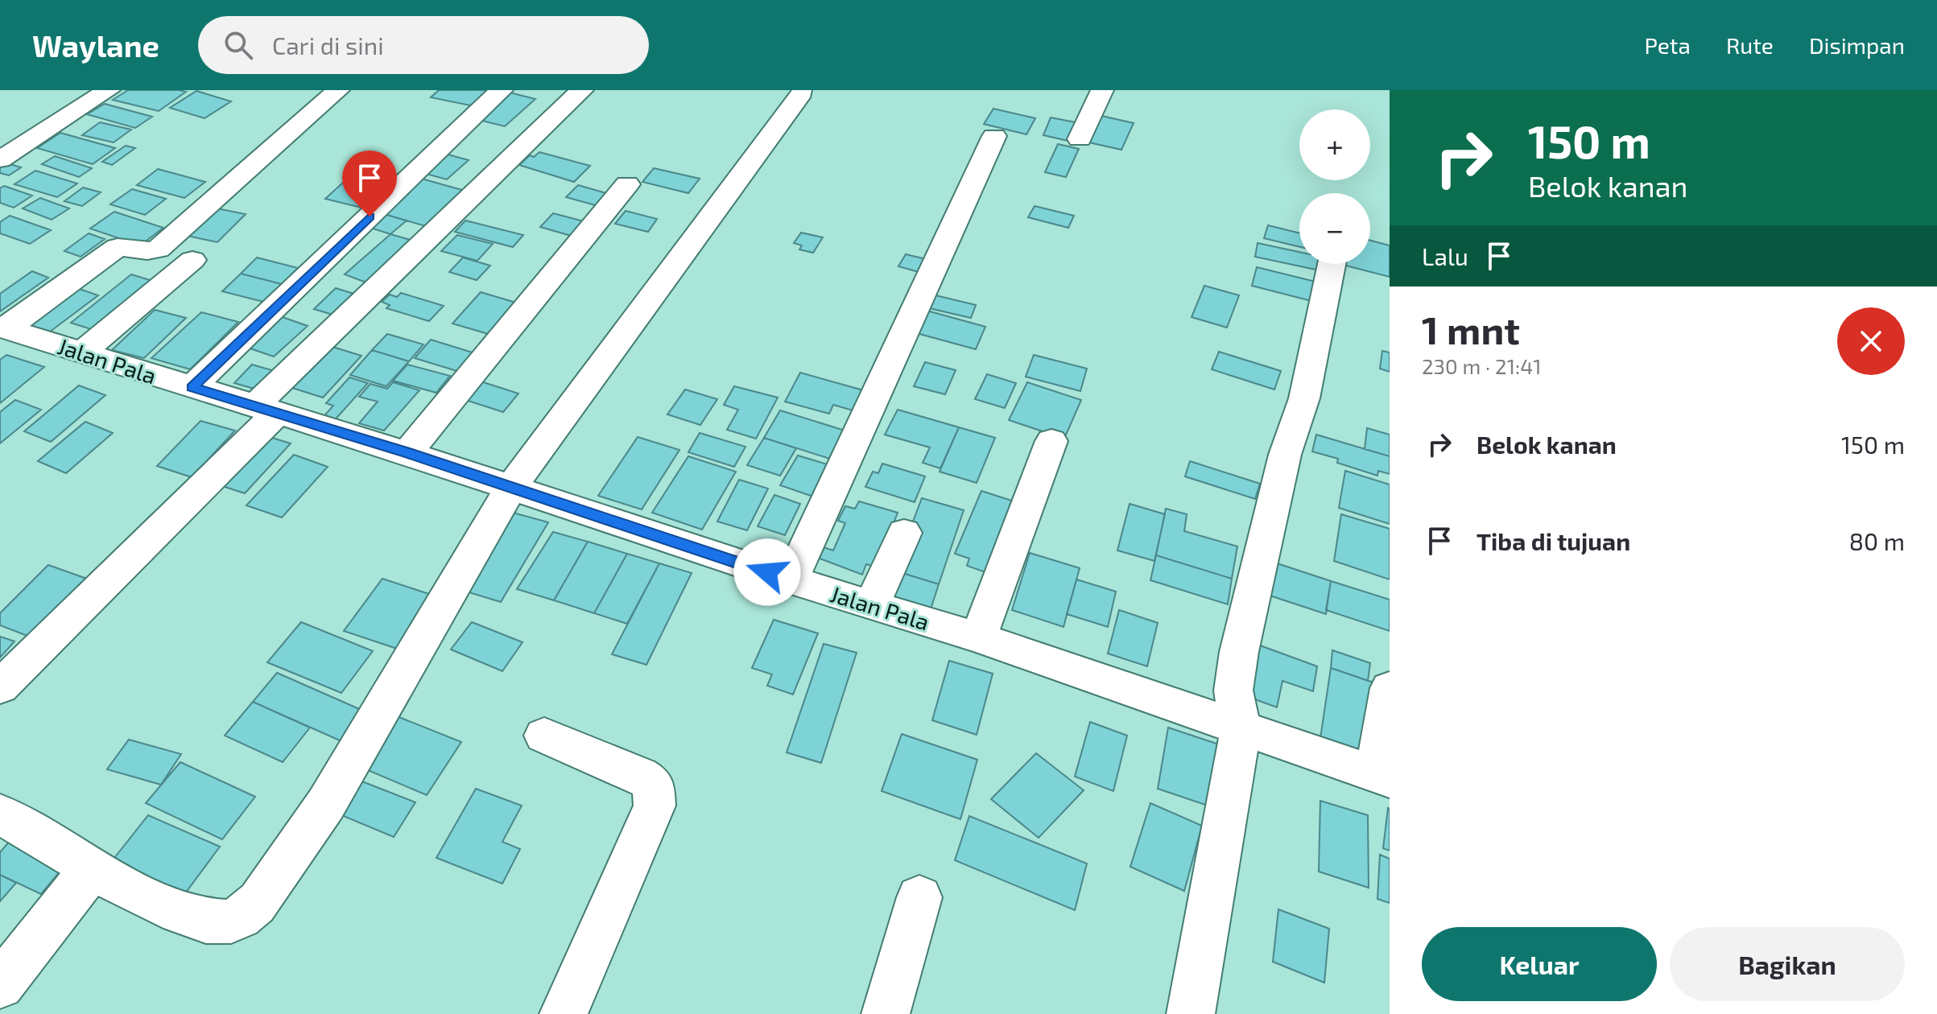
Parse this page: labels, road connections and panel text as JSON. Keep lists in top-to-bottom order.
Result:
{
  "streets": {
    "street": ["Jalan Pala"]
  },
  "page": {
    "header": "Waylane",
    "search": "Cari di sini",
    "nav": ["Peta", "Rute", "Disimpan"],
    "turn": ["150 m", "Belok kanan"],
    "map_buttons": ["+", "−"],
    "then": "Lalu",
    "heading": ["1 mnt", "230 m · 21:41"],
    "list": [
      {
        "name": "Belok kanan",
        "value": "150 m"
      },
      {
        "name": "Tiba di tujuan",
        "value": "80 m"
      }
    ],
    "buttons": ["Keluar", "Bagikan"]
  }
}
